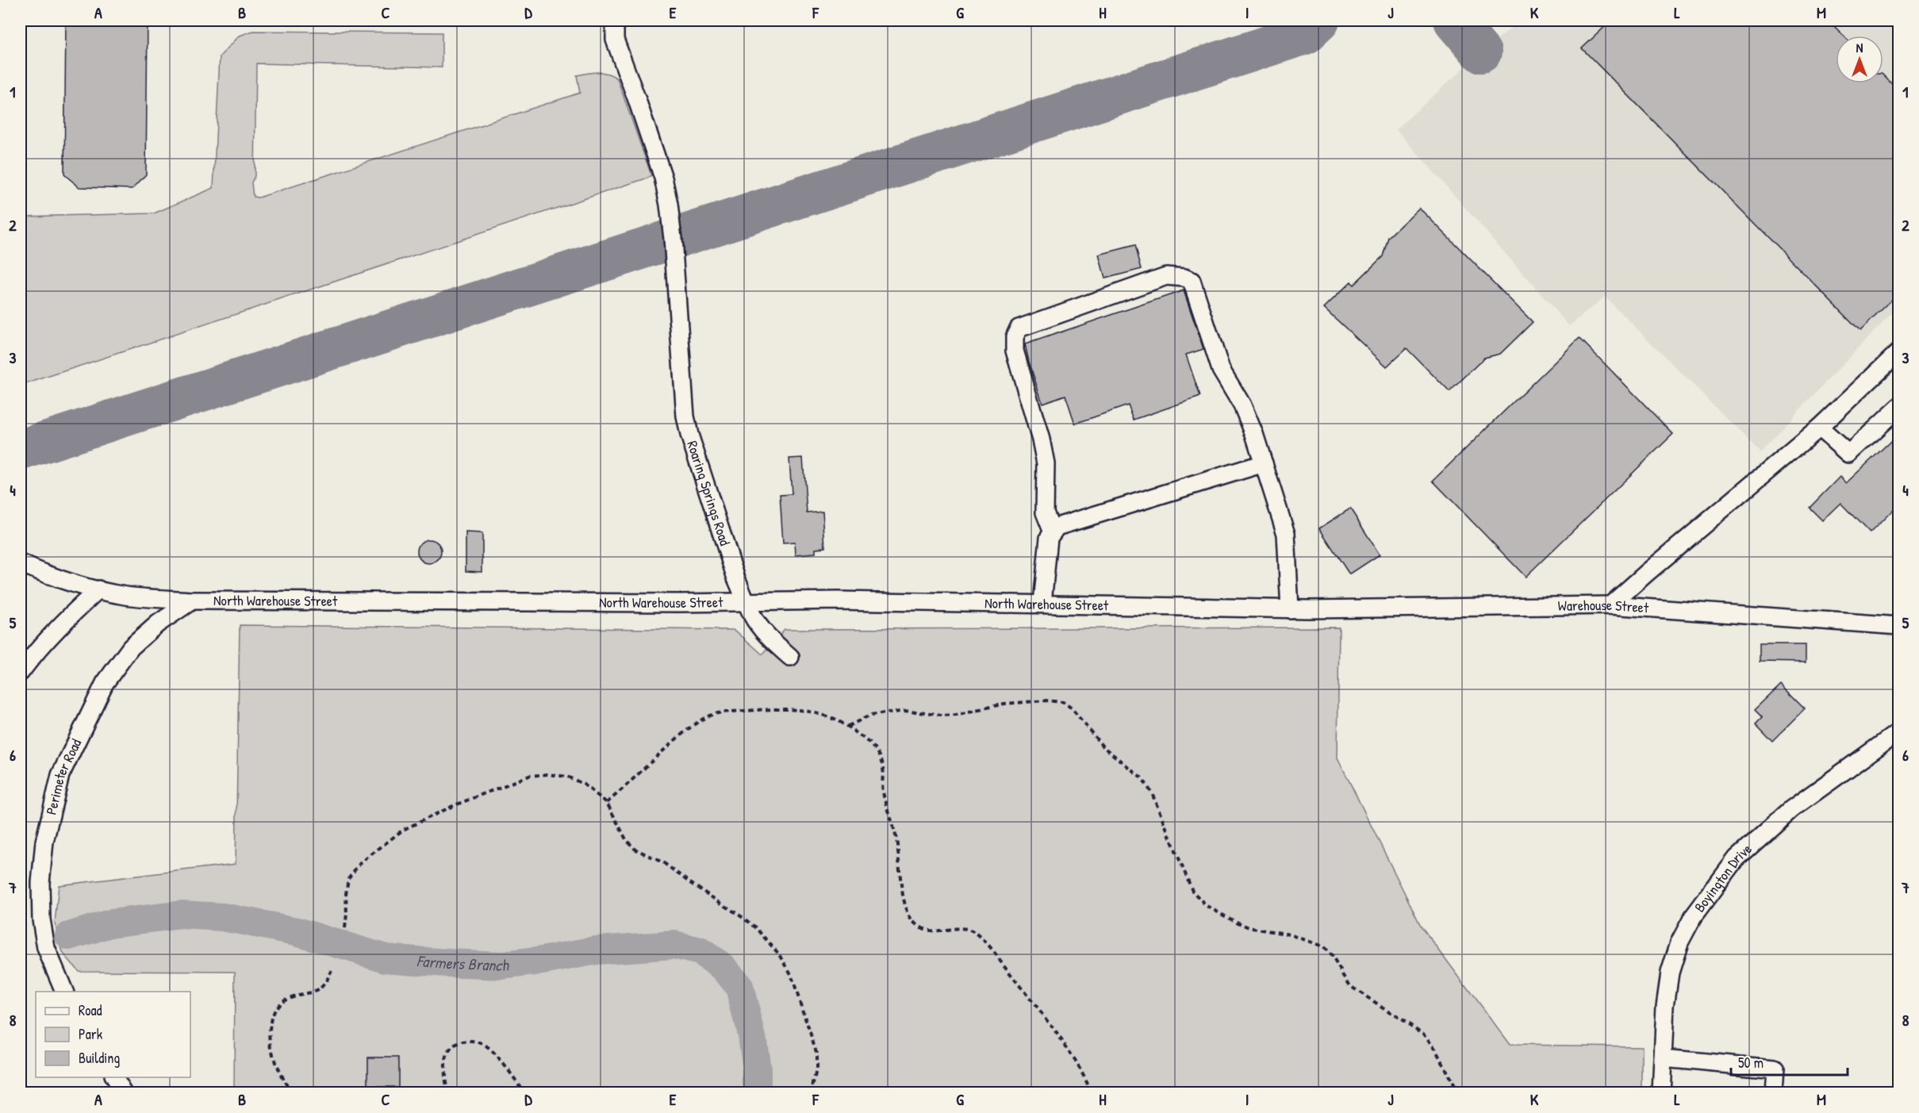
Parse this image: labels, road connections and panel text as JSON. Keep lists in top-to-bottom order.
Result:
{
  "streets": {
    "street": [
      "Roaring Springs Road",
      "North Warehouse Street",
      "Warehouse Street",
      "Perimeter Road",
      "Boyington Drive"
    ]
  },
  "crossings": [
    ["Roaring Springs Road", "North Warehouse Street"],
    ["North Warehouse Street", "Warehouse Street"],
    ["North Warehouse Street", "Perimeter Road"]
  ],
  "water": ["Farmers Branch"],
  "legend": ["Road", "Park", "Building"],
  "scale_bar": "50 m",
  "north": "top",
  "grid": {
    "columns": [
      "A",
      "B",
      "C",
      "D",
      "E",
      "F",
      "G",
      "H",
      "I",
      "J",
      "K",
      "L",
      "M"
    ],
    "rows": [
      "1",
      "2",
      "3",
      "4",
      "5",
      "6",
      "7",
      "8"
    ]
  }
}
